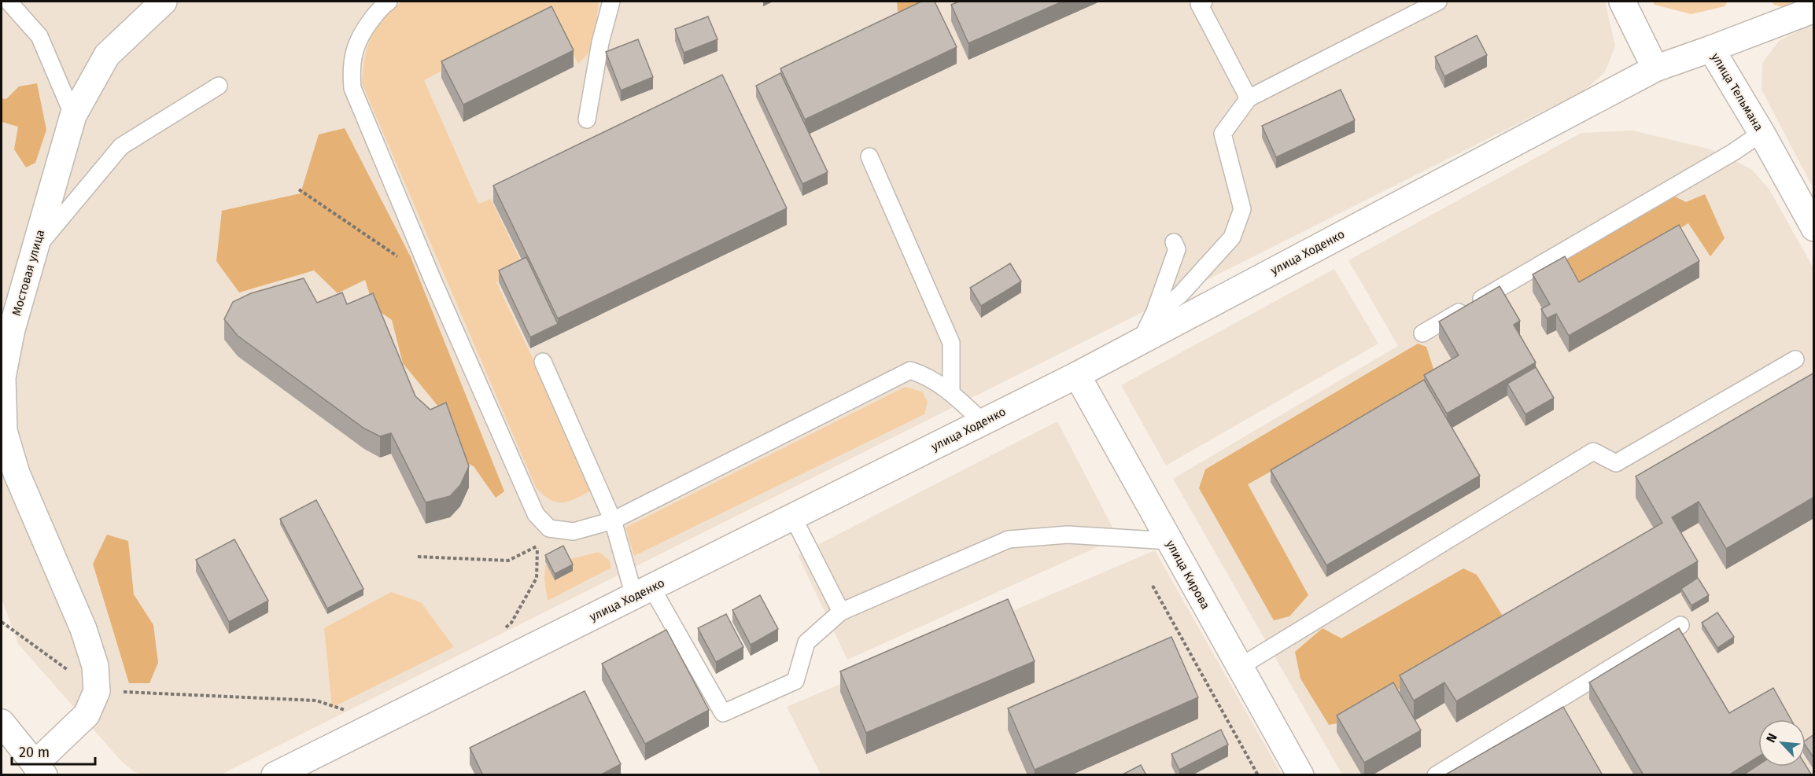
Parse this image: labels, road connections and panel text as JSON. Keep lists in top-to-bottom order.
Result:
{
  "streets": {
    "street": [
      "улица Тельмана",
      "улица Ходенко",
      "Мостовая улица",
      "улица Кирова"
    ]
  },
  "crossings": [
    ["улица Тельмана", "улица Ходенко"],
    ["улица Ходенко", "улица Кирова"]
  ],
  "scale_bar": "20 m",
  "north": "top left"
}
